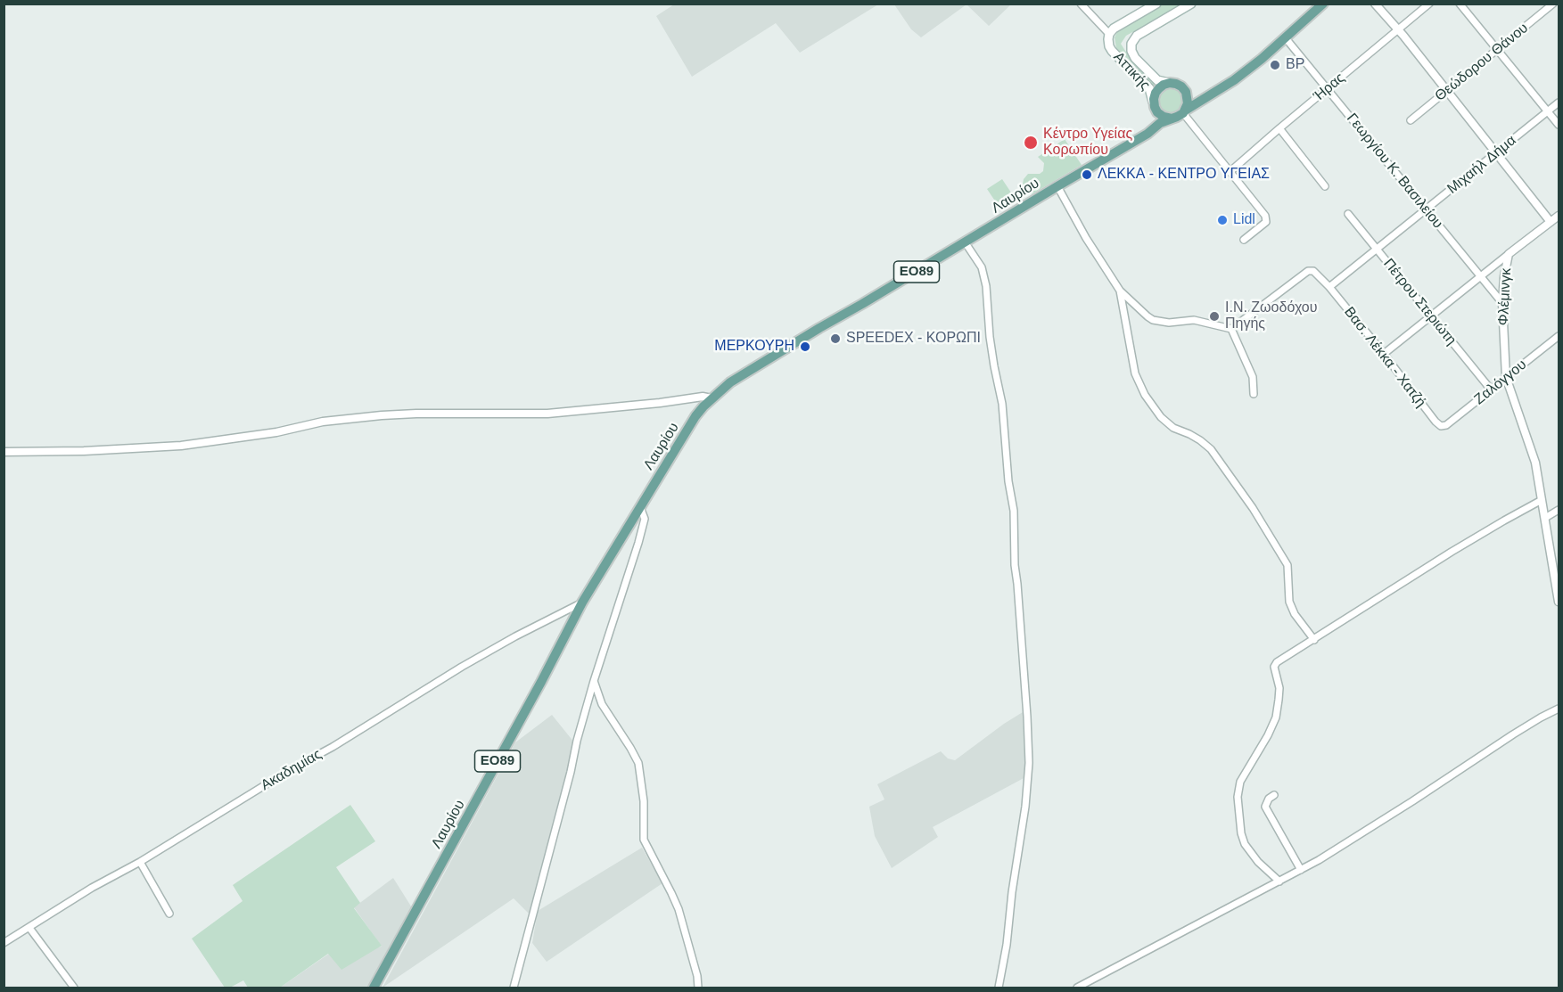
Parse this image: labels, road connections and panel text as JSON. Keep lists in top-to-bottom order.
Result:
{
  "streets": {
    "main road": ["Αττικής", "Λαυρίου", "ΕΟ89"],
    "street": [
      "Θεώδορου Θάνου",
      "Ήρας",
      "Μιχαήλ Δήμα",
      "Γεωργίου Κ. Βασιλείου",
      "Φλέμινγκ",
      "Πέτρου Στεριώτη",
      "Βασ. Λέκκα - Χατζή",
      "Ζαλόγγου",
      "Ακαδημίας"
    ]
  },
  "crossings": [
    ["Αττικής", "Λαυρίου"],
    ["Αττικής", "ΕΟ89"],
    ["Ήρας", "Γεωργίου Κ. Βασιλείου"],
    ["Μιχαήλ Δήμα", "Γεωργίου Κ. Βασιλείου"],
    ["Μιχαήλ Δήμα", "Πέτρου Στεριώτη"],
    ["Μιχαήλ Δήμα", "Βασ. Λέκκα - Χατζή"],
    ["Γεωργίου Κ. Βασιλείου", "ΕΟ89"],
    ["Γεωργίου Κ. Βασιλείου", "Φλέμινγκ"],
    ["Λαυρίου", "ΕΟ89"],
    ["Λαυρίου", "Ακαδημίας"],
    ["Φλέμινγκ", "Ζαλόγγου"],
    ["Πέτρου Στεριώτη", "Ζαλόγγου"],
    ["Βασ. Λέκκα - Χατζή", "Ζαλόγγου"]
  ],
  "places": [
    "BP",
    "Κέντρο Υγείας Κορωπίου",
    "ΛΕΚΚΑ - ΚΕΝΤΡΟ ΥΓΕΙΑΣ",
    "Lidl",
    "Ι.Ν. Ζωοδόχου Πηγής",
    "SPEEDEX - ΚΟΡΩΠΙ",
    "ΜΕΡΚΟΥΡΗ"
  ]
}
